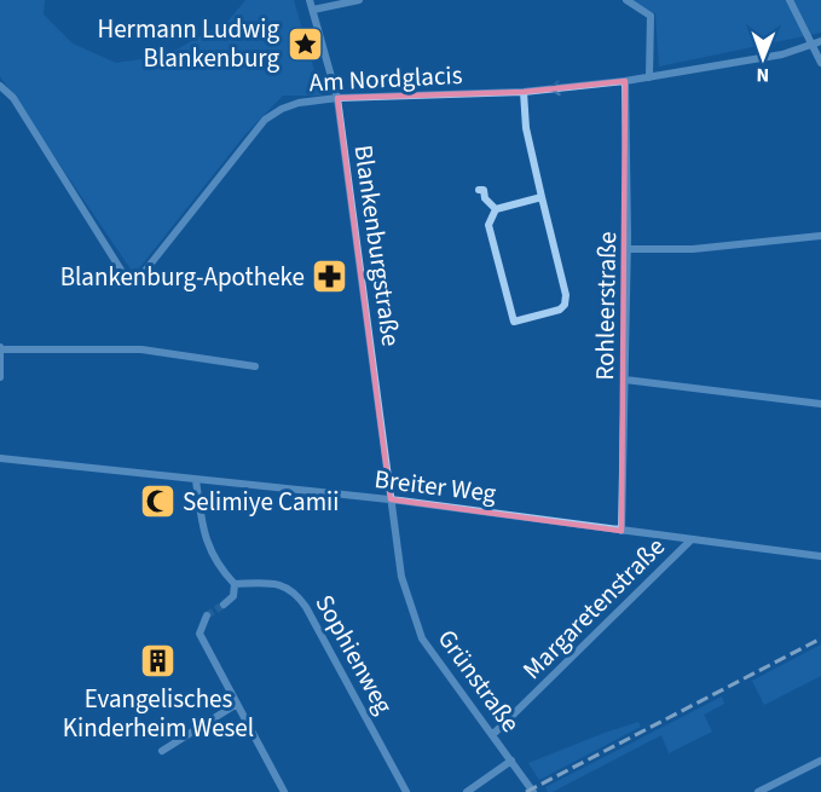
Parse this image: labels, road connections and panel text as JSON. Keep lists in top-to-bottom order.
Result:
{
  "streets": {
    "street": [
      "Am Nordglacis",
      "Blankenburgstraße",
      "Rohleerstraße",
      "Breiter Weg",
      "Margaretenstraße",
      "Sophienweg",
      "Grünstraße"
    ]
  },
  "crossings": [
    ["Am Nordglacis", "Blankenburgstraße"],
    ["Am Nordglacis", "Rohleerstraße"],
    ["Blankenburgstraße", "Breiter Weg"],
    ["Blankenburgstraße", "Grünstraße"],
    ["Rohleerstraße", "Breiter Weg"],
    ["Breiter Weg", "Margaretenstraße"],
    ["Breiter Weg", "Grünstraße"],
    ["Margaretenstraße", "Grünstraße"]
  ],
  "places": {
    "place": ["Hermann Ludwig Blankenburg"],
    "pharmacy": ["Blankenburg-Apotheke"],
    "mosque": ["Selimiye Camii"],
    "building": ["Evangelisches Kinderheim Wesel"]
  },
  "north": "bottom"
}
